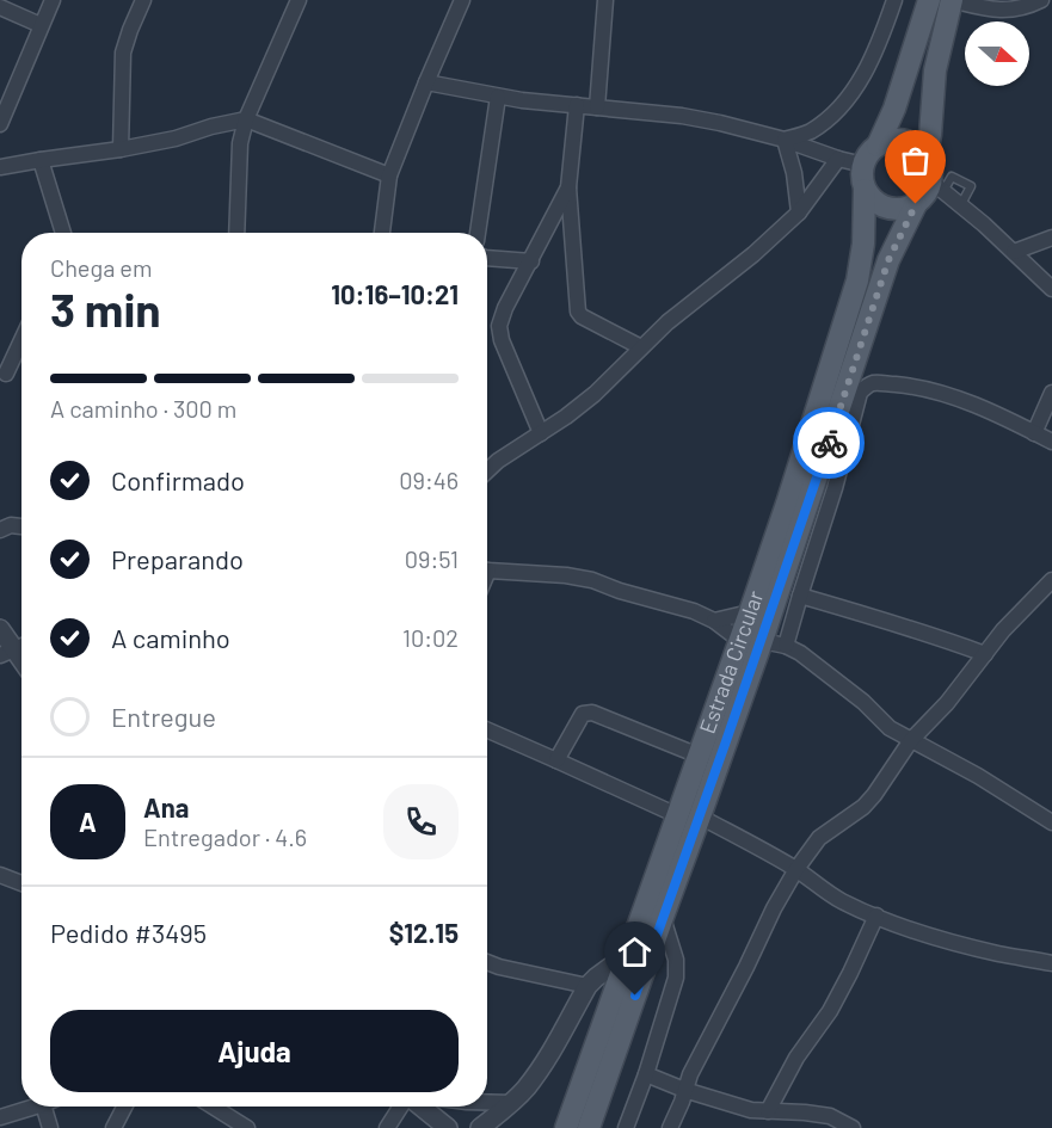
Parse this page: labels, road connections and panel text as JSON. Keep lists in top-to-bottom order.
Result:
{
  "streets": {
    "main road": ["Estrada Circular"]
  },
  "north": "right",
  "page": {
    "heading": ["3 min", "Chega em", "10:16–10:21"],
    "panel": [
      "Ana",
      "Entregador · 4.6",
      "Pedido #3495",
      "$12.15"
    ],
    "bar": "A caminho · 300 m",
    "list": [
      ["Confirmado", "09:46"],
      ["Preparando", "09:51"],
      ["A caminho", "10:02"],
      "Entregue"
    ],
    "round": "A",
    "buttons": "Ajuda"
  }
}
